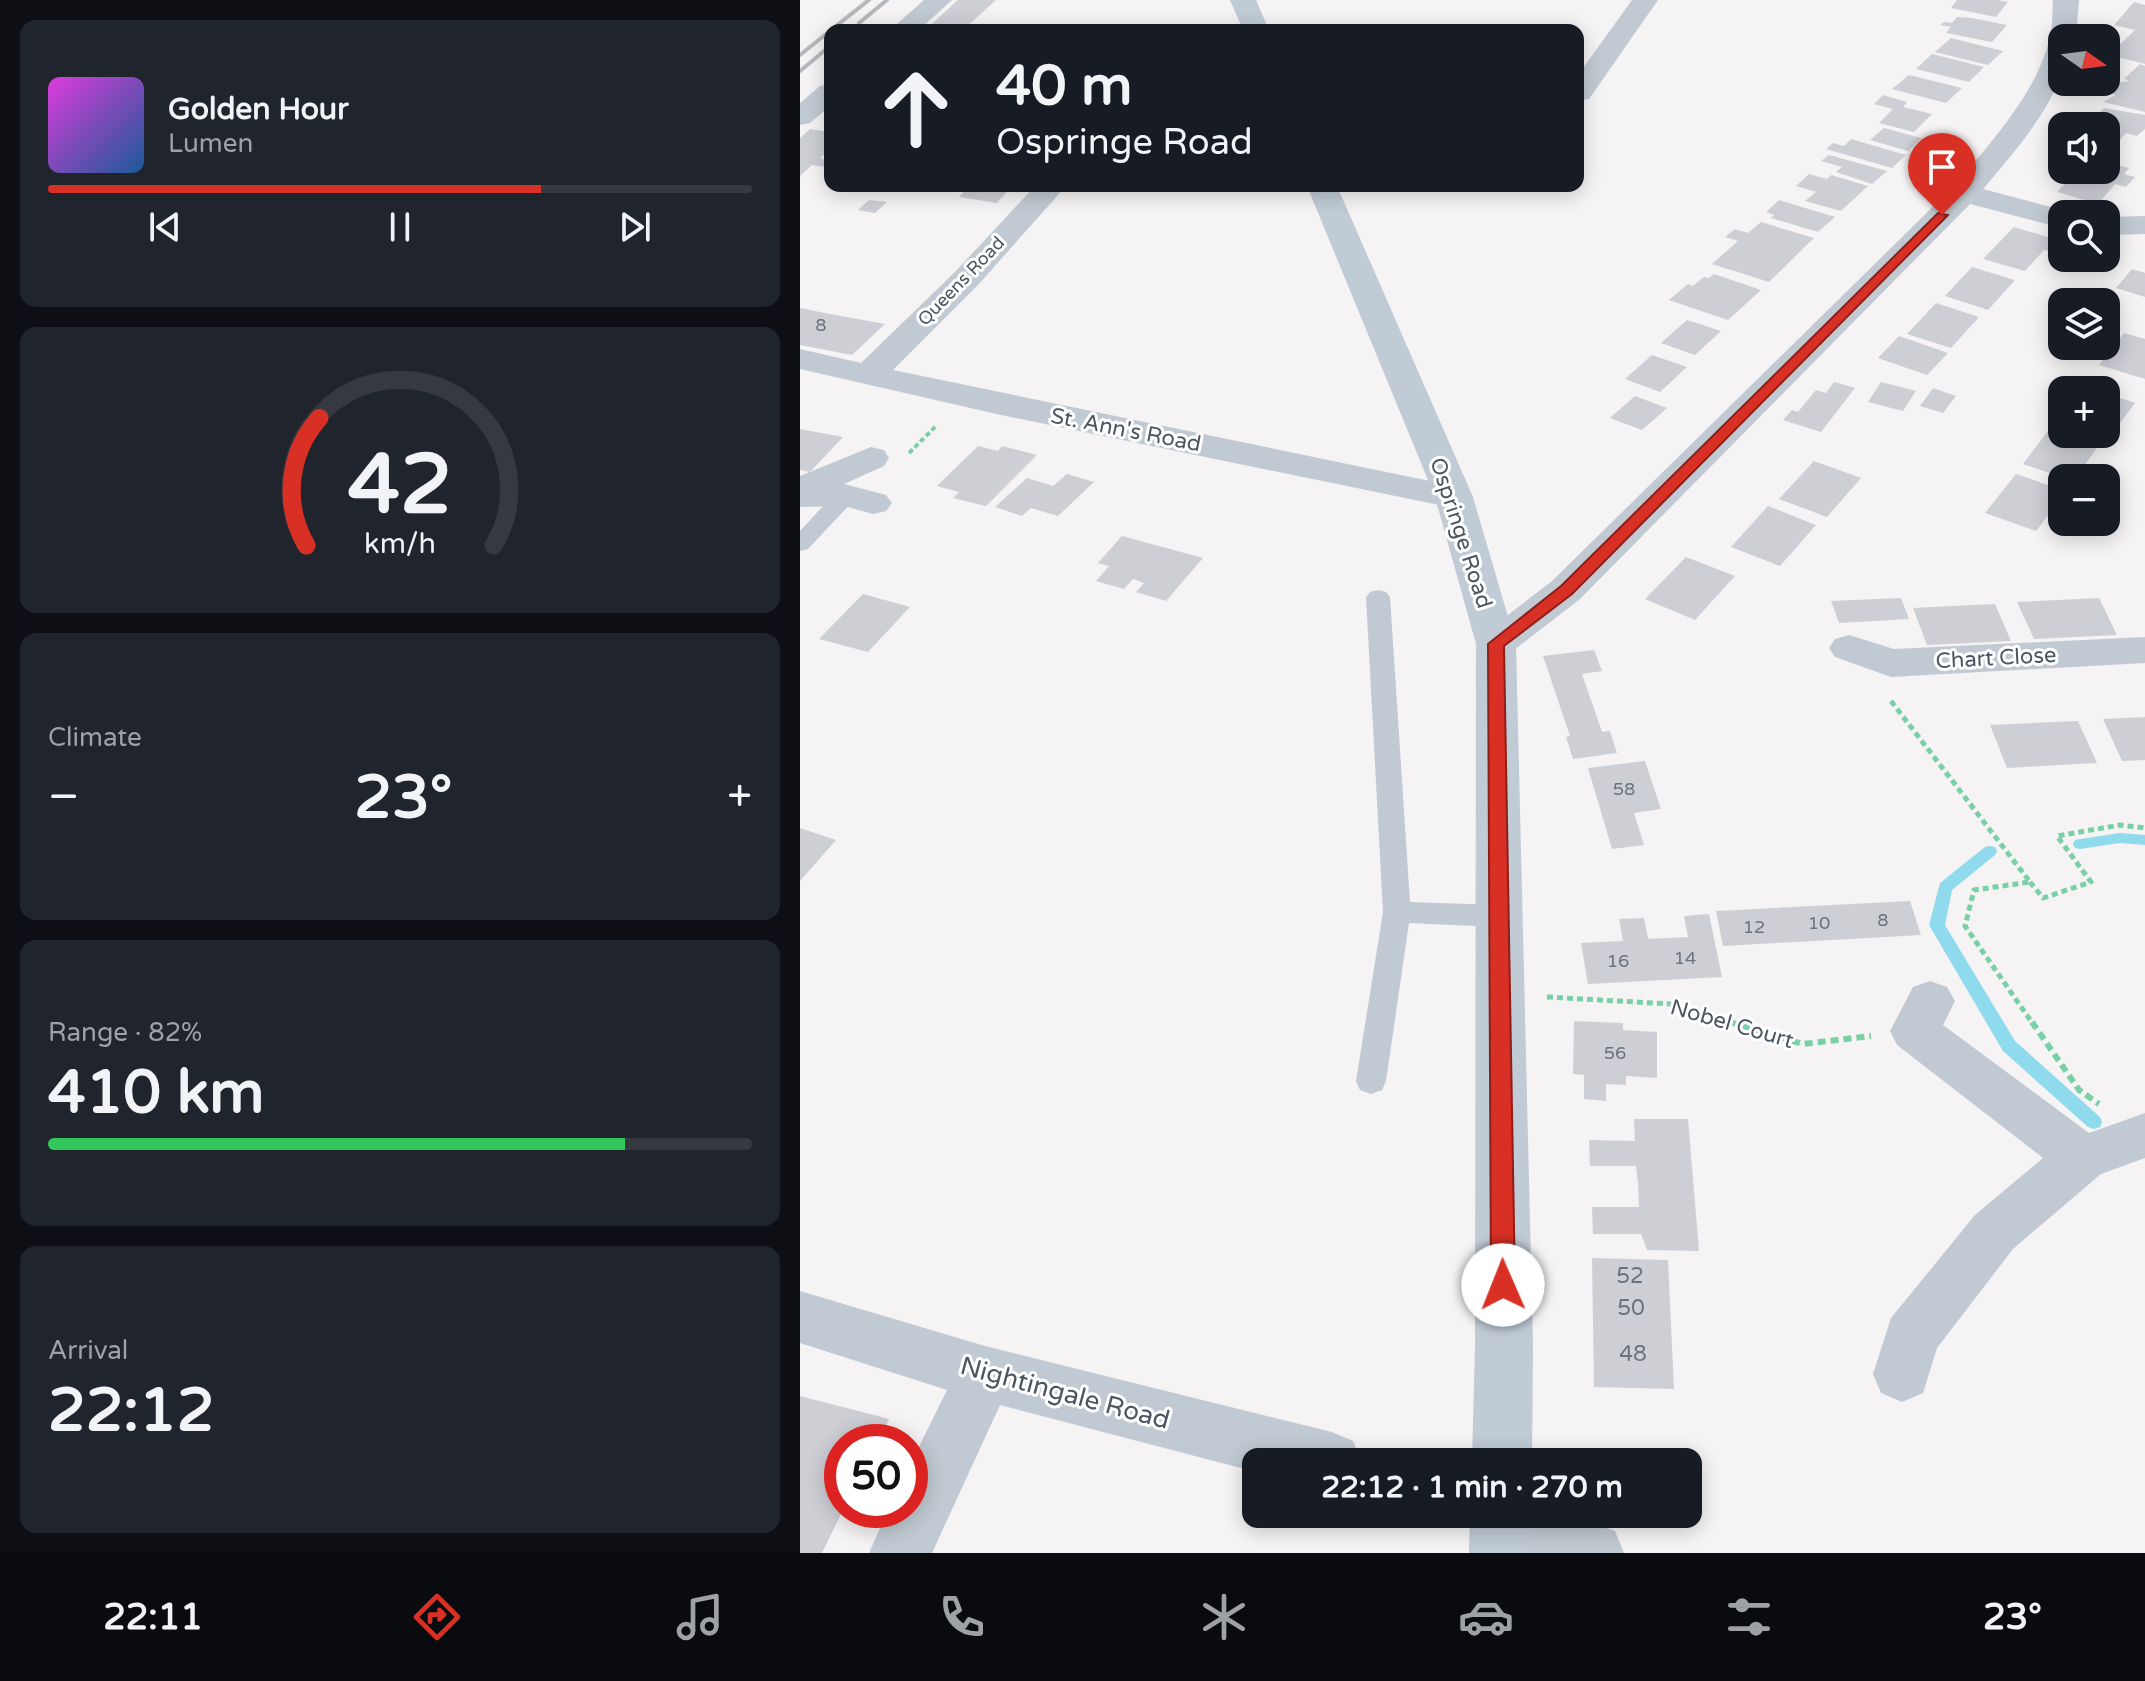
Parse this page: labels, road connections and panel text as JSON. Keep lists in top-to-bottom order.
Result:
{
  "streets": {
    "main road": ["Ospringe Road"],
    "street": [
      "Queens Road",
      "St. Ann's Road",
      "Chart Close",
      "Nightingale Road"
    ],
    "path": ["Nobel Court"]
  },
  "crossings": [
    ["Queens Road", "St. Ann's Road"],
    ["St. Ann's Road", "Ospringe Road"],
    ["Ospringe Road", "Nobel Court"]
  ],
  "house_numbers": [
    "8",
    "58",
    "8",
    "10",
    "12",
    "14",
    "16",
    "56",
    "52",
    "50",
    "48"
  ],
  "north": "right",
  "page": {
    "map_buttons": ["+", "−"],
    "turn": ["40 m", "Ospringe Road"],
    "song": ["Golden Hour", "Lumen"],
    "tile": [
      "Climate",
      ["Range · 82%", "410 km"],
      ["Arrival", "22:12"]
    ],
    "heat": ["−", "23°", "+"],
    "limit": "50",
    "trip": "22:12 · 1 min · 270 m",
    "tabs": ["22:11", "23°"],
    "gauge": ["42", "km/h"]
  }
}
